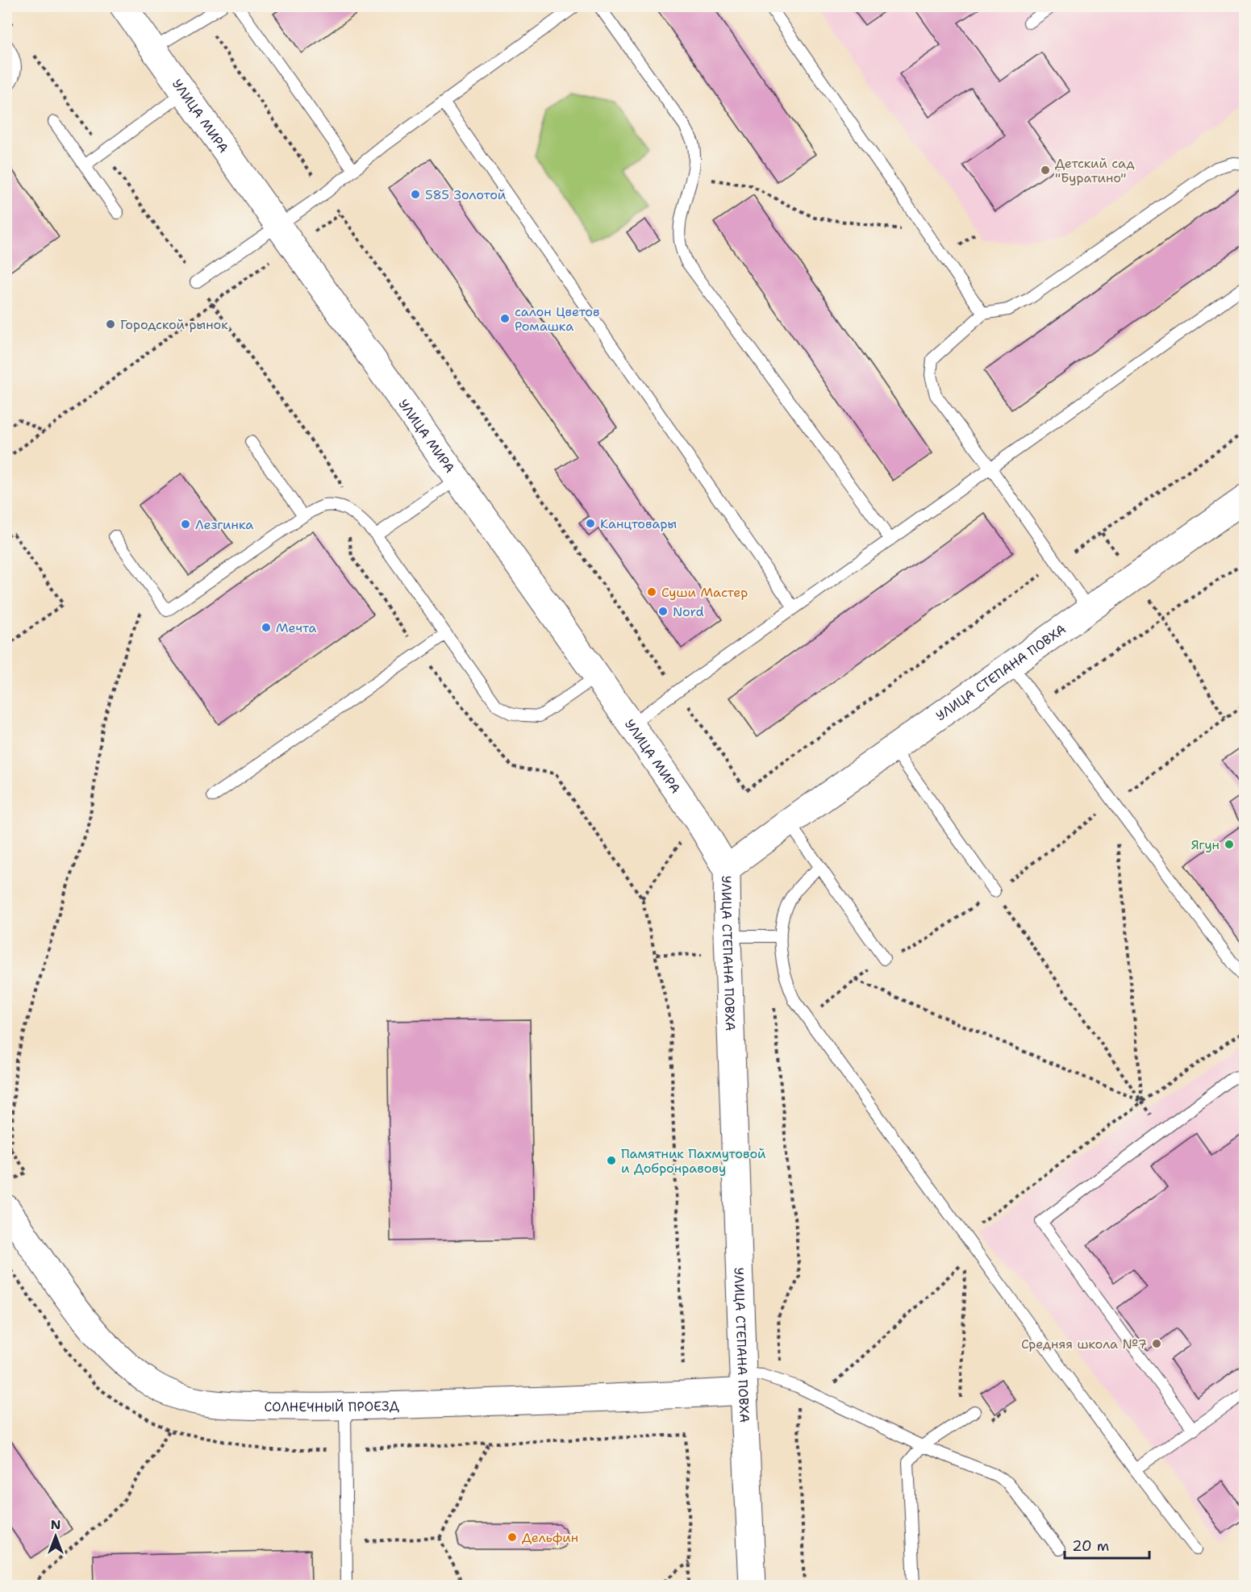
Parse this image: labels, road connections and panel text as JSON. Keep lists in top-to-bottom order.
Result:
{
  "streets": {
    "street": ["УЛИЦА МИРА", "УЛИЦА СТЕПАНА ПОВХА", "СОЛНЕЧНЫЙ ПРОЕЗД"]
  },
  "crossings": [
    ["УЛИЦА МИРА", "УЛИЦА СТЕПАНА ПОВХА"],
    ["УЛИЦА СТЕПАНА ПОВХА", "СОЛНЕЧНЫЙ ПРОЕЗД"]
  ],
  "places": [
    "Детский сад \"Буратино\"",
    "585 Золотой",
    "салон Цветов Ромашка",
    "Городской рынок",
    "Канцтовары",
    "Лезгинка",
    "Суши Мастер",
    "Nord",
    "Мечта",
    "Ягун",
    "Памятник Пахмутовой и Добронравову",
    "Средняя школа №7",
    "Дельфин"
  ],
  "scale_bar": "20 m",
  "north": "top"
}
